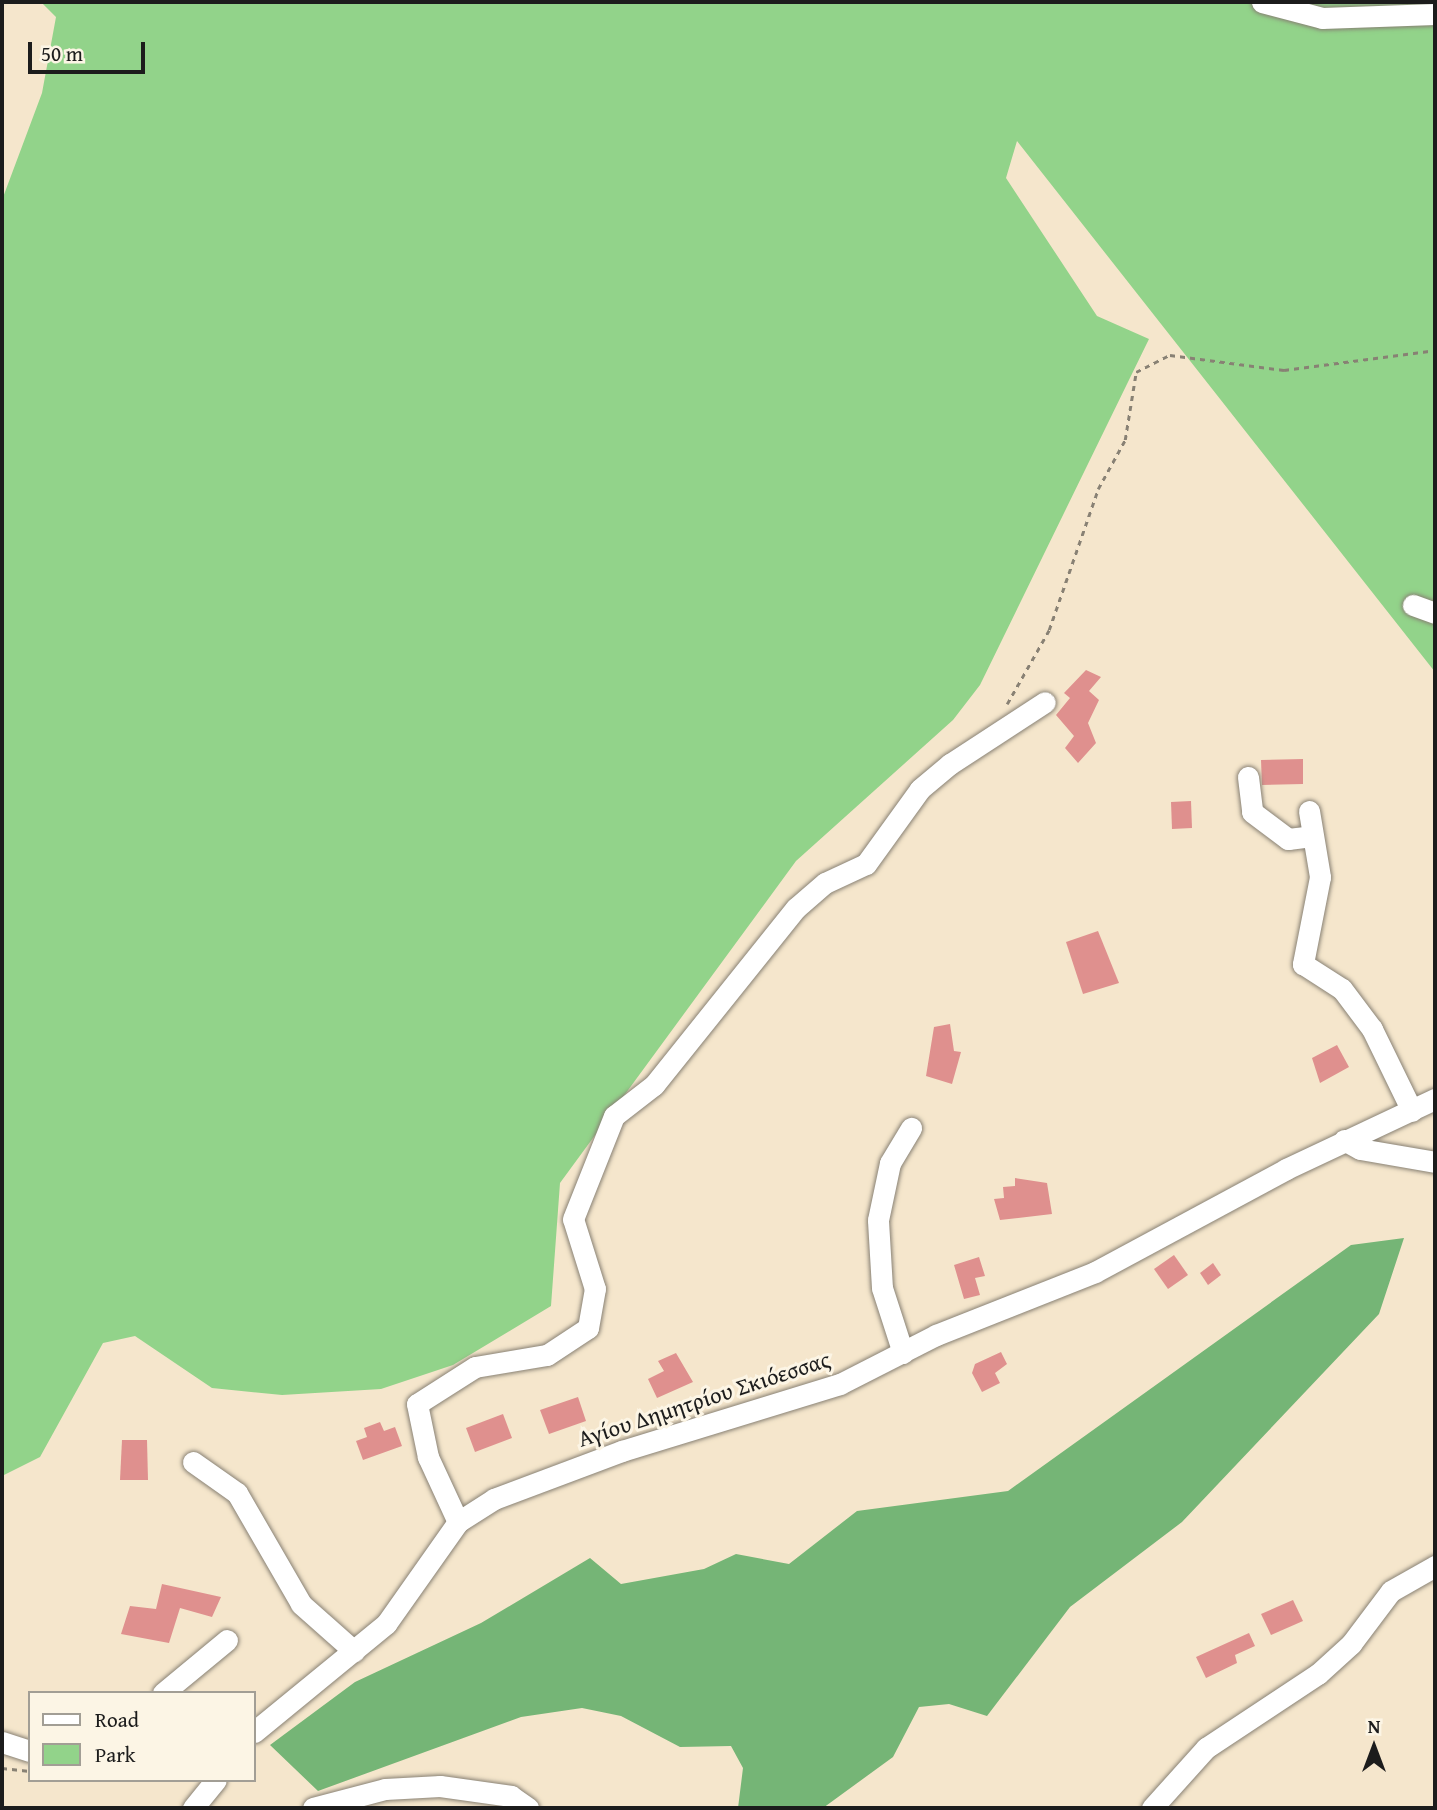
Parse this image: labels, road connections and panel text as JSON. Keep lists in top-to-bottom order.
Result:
{
  "streets": {
    "street": ["Αγίου Δημητρίου Σκιόεσσας"]
  },
  "legend": ["Road", "Park"],
  "scale_bar": "50 m",
  "north": "top"
}
